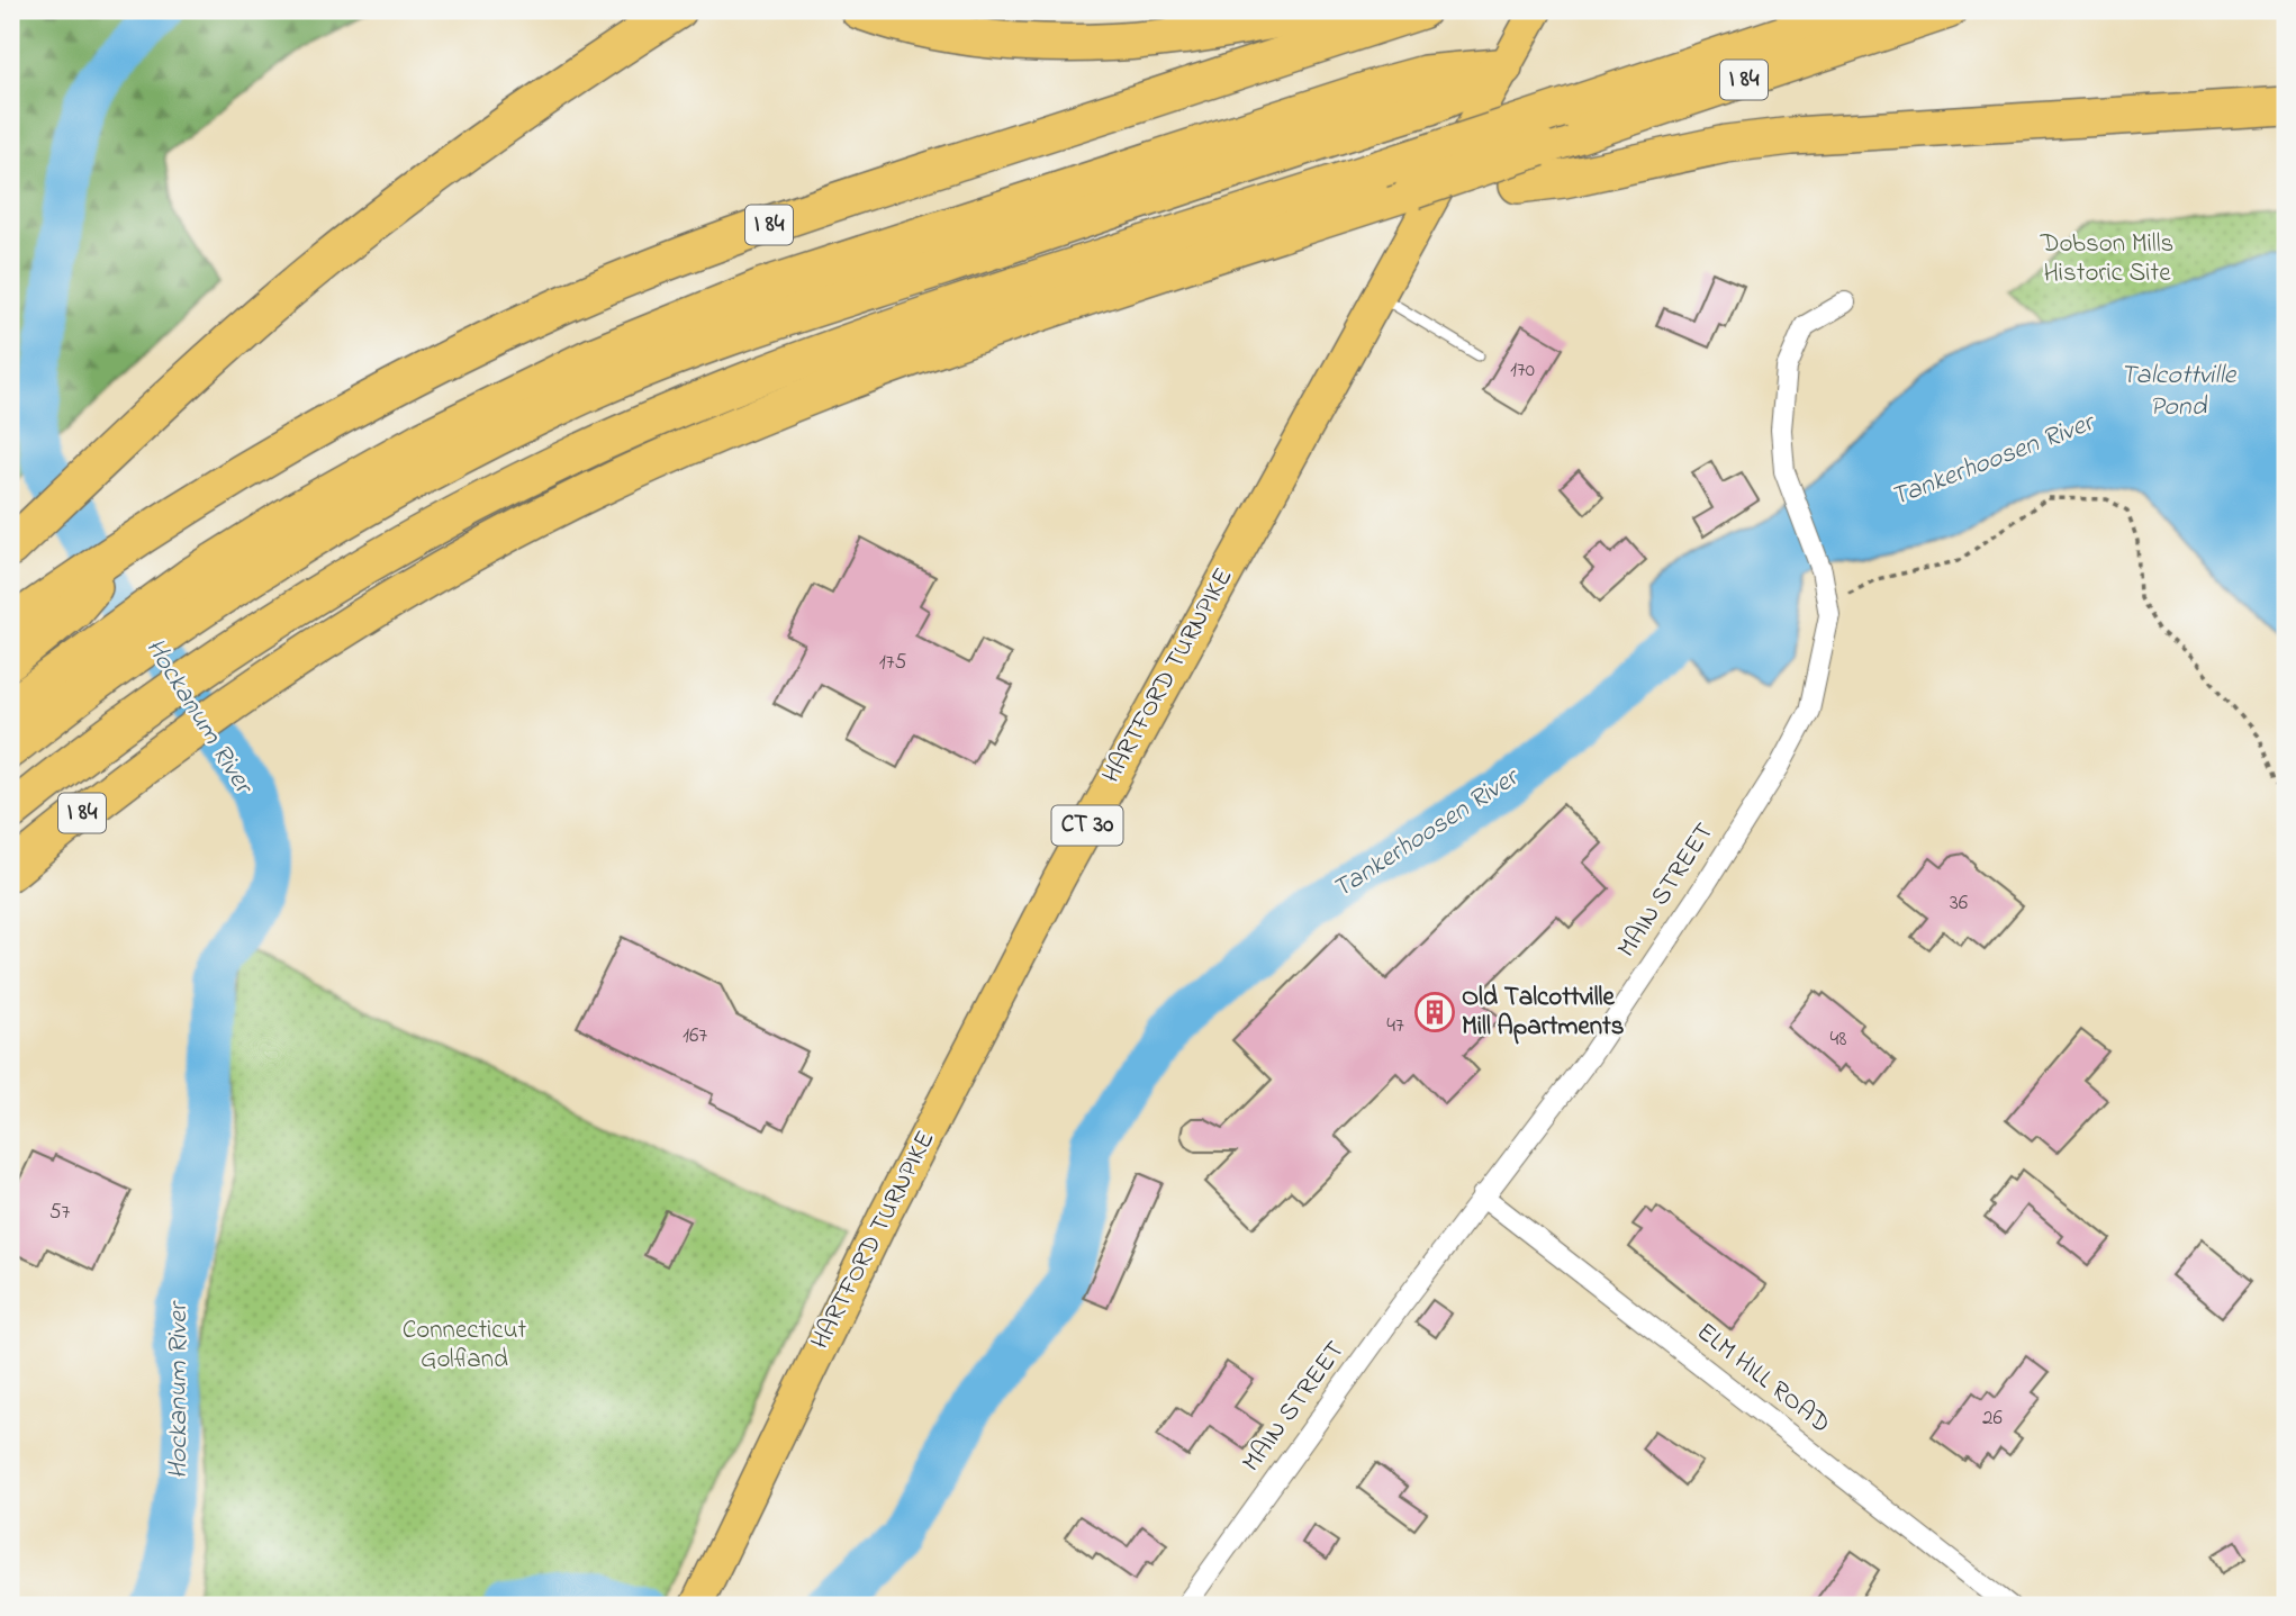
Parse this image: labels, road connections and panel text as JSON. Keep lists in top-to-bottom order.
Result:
{
  "streets": {
    "highway": ["I 84"],
    "main road": ["HARTFORD TURNPIKE", "CT 30"],
    "street": ["MAIN STREET", "ELM HILL ROAD"]
  },
  "crossings": [
    ["MAIN STREET", "ELM HILL ROAD"]
  ],
  "water": ["Talcottville Pond", "Tankerhoosen River", "Hockanum River"],
  "parks": ["Dobson Mills Historic Site", "Connecticut Golfland"],
  "places": {
    "building": ["Old Talcottville Mill Apartments"]
  },
  "house_numbers": [
    "170",
    "175",
    "36",
    "47",
    "167",
    "48",
    "57",
    "26"
  ]
}
